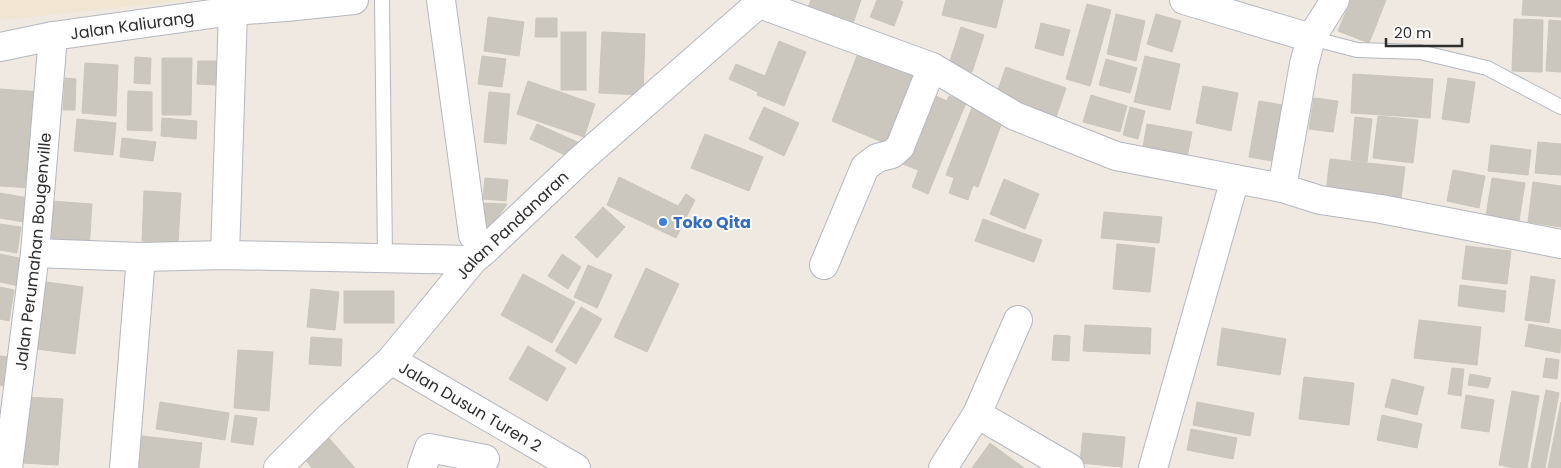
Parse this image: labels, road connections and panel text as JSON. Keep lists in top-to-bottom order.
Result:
{
  "streets": {
    "street": [
      "Jalan Kaliurang",
      "Jalan Pandanaran",
      "Jalan Perumahan Bougenville",
      "Jalan Dusun Turen 2"
    ]
  },
  "crossings": [
    ["Jalan Kaliurang", "Jalan Perumahan Bougenville"],
    ["Jalan Pandanaran", "Jalan Dusun Turen 2"]
  ],
  "places": ["Toko Qita"],
  "scale_bar": "20 m"
}
